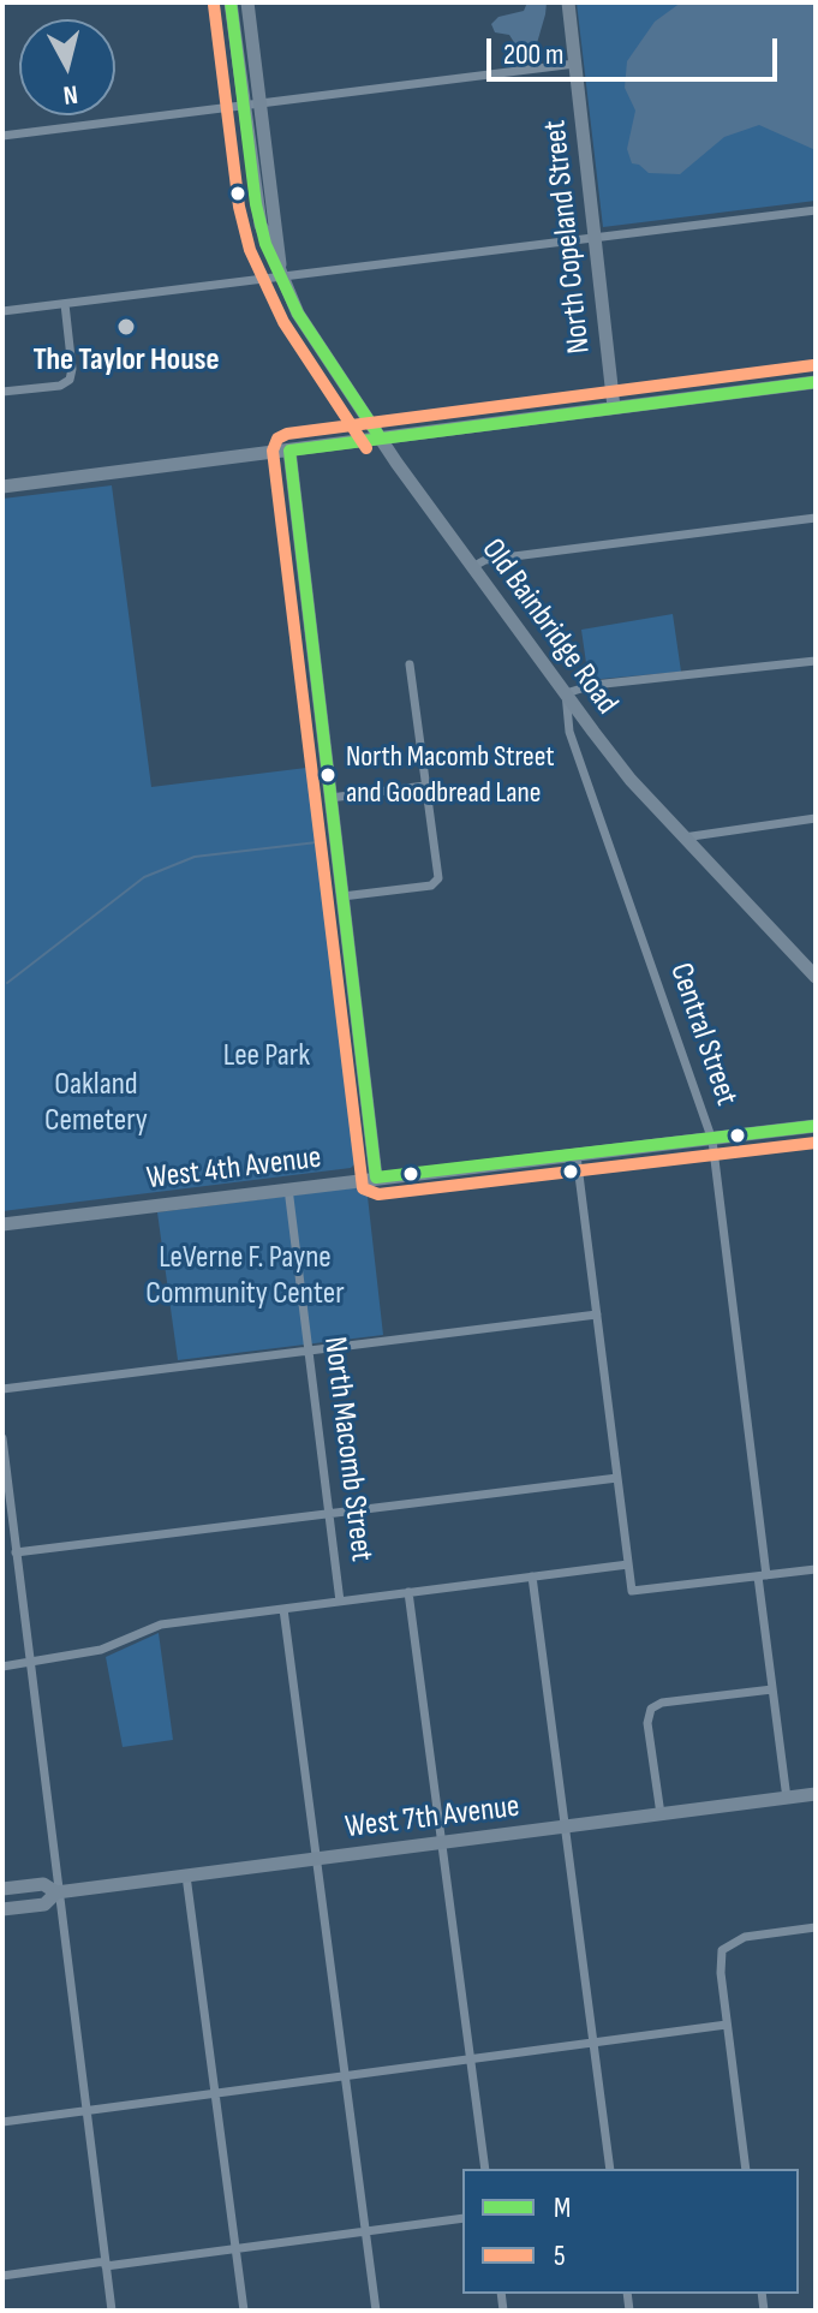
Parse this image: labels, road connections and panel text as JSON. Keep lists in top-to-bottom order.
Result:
{
  "streets": {
    "street": [
      "North Copeland Street",
      "Old Bainbridge Road",
      "Central Street",
      "West 4th Avenue",
      "North Macomb Street",
      "West 7th Avenue"
    ]
  },
  "crossings": [
    ["Old Bainbridge Road", "Central Street"],
    ["Central Street", "West 4th Avenue"],
    ["Central Street", "West 7th Avenue"],
    ["West 4th Avenue", "North Macomb Street"]
  ],
  "parks": ["Lee Park", "Oakland Cemetery", "LeVerne F. Payne Community Center"],
  "places": ["The Taylor House", "North Macomb Street and Goodbread Lane"],
  "lines": ["transit line M", "transit line 5"],
  "legend": ["M", "5"],
  "scale_bar": "200 m",
  "north": "bottom"
}
